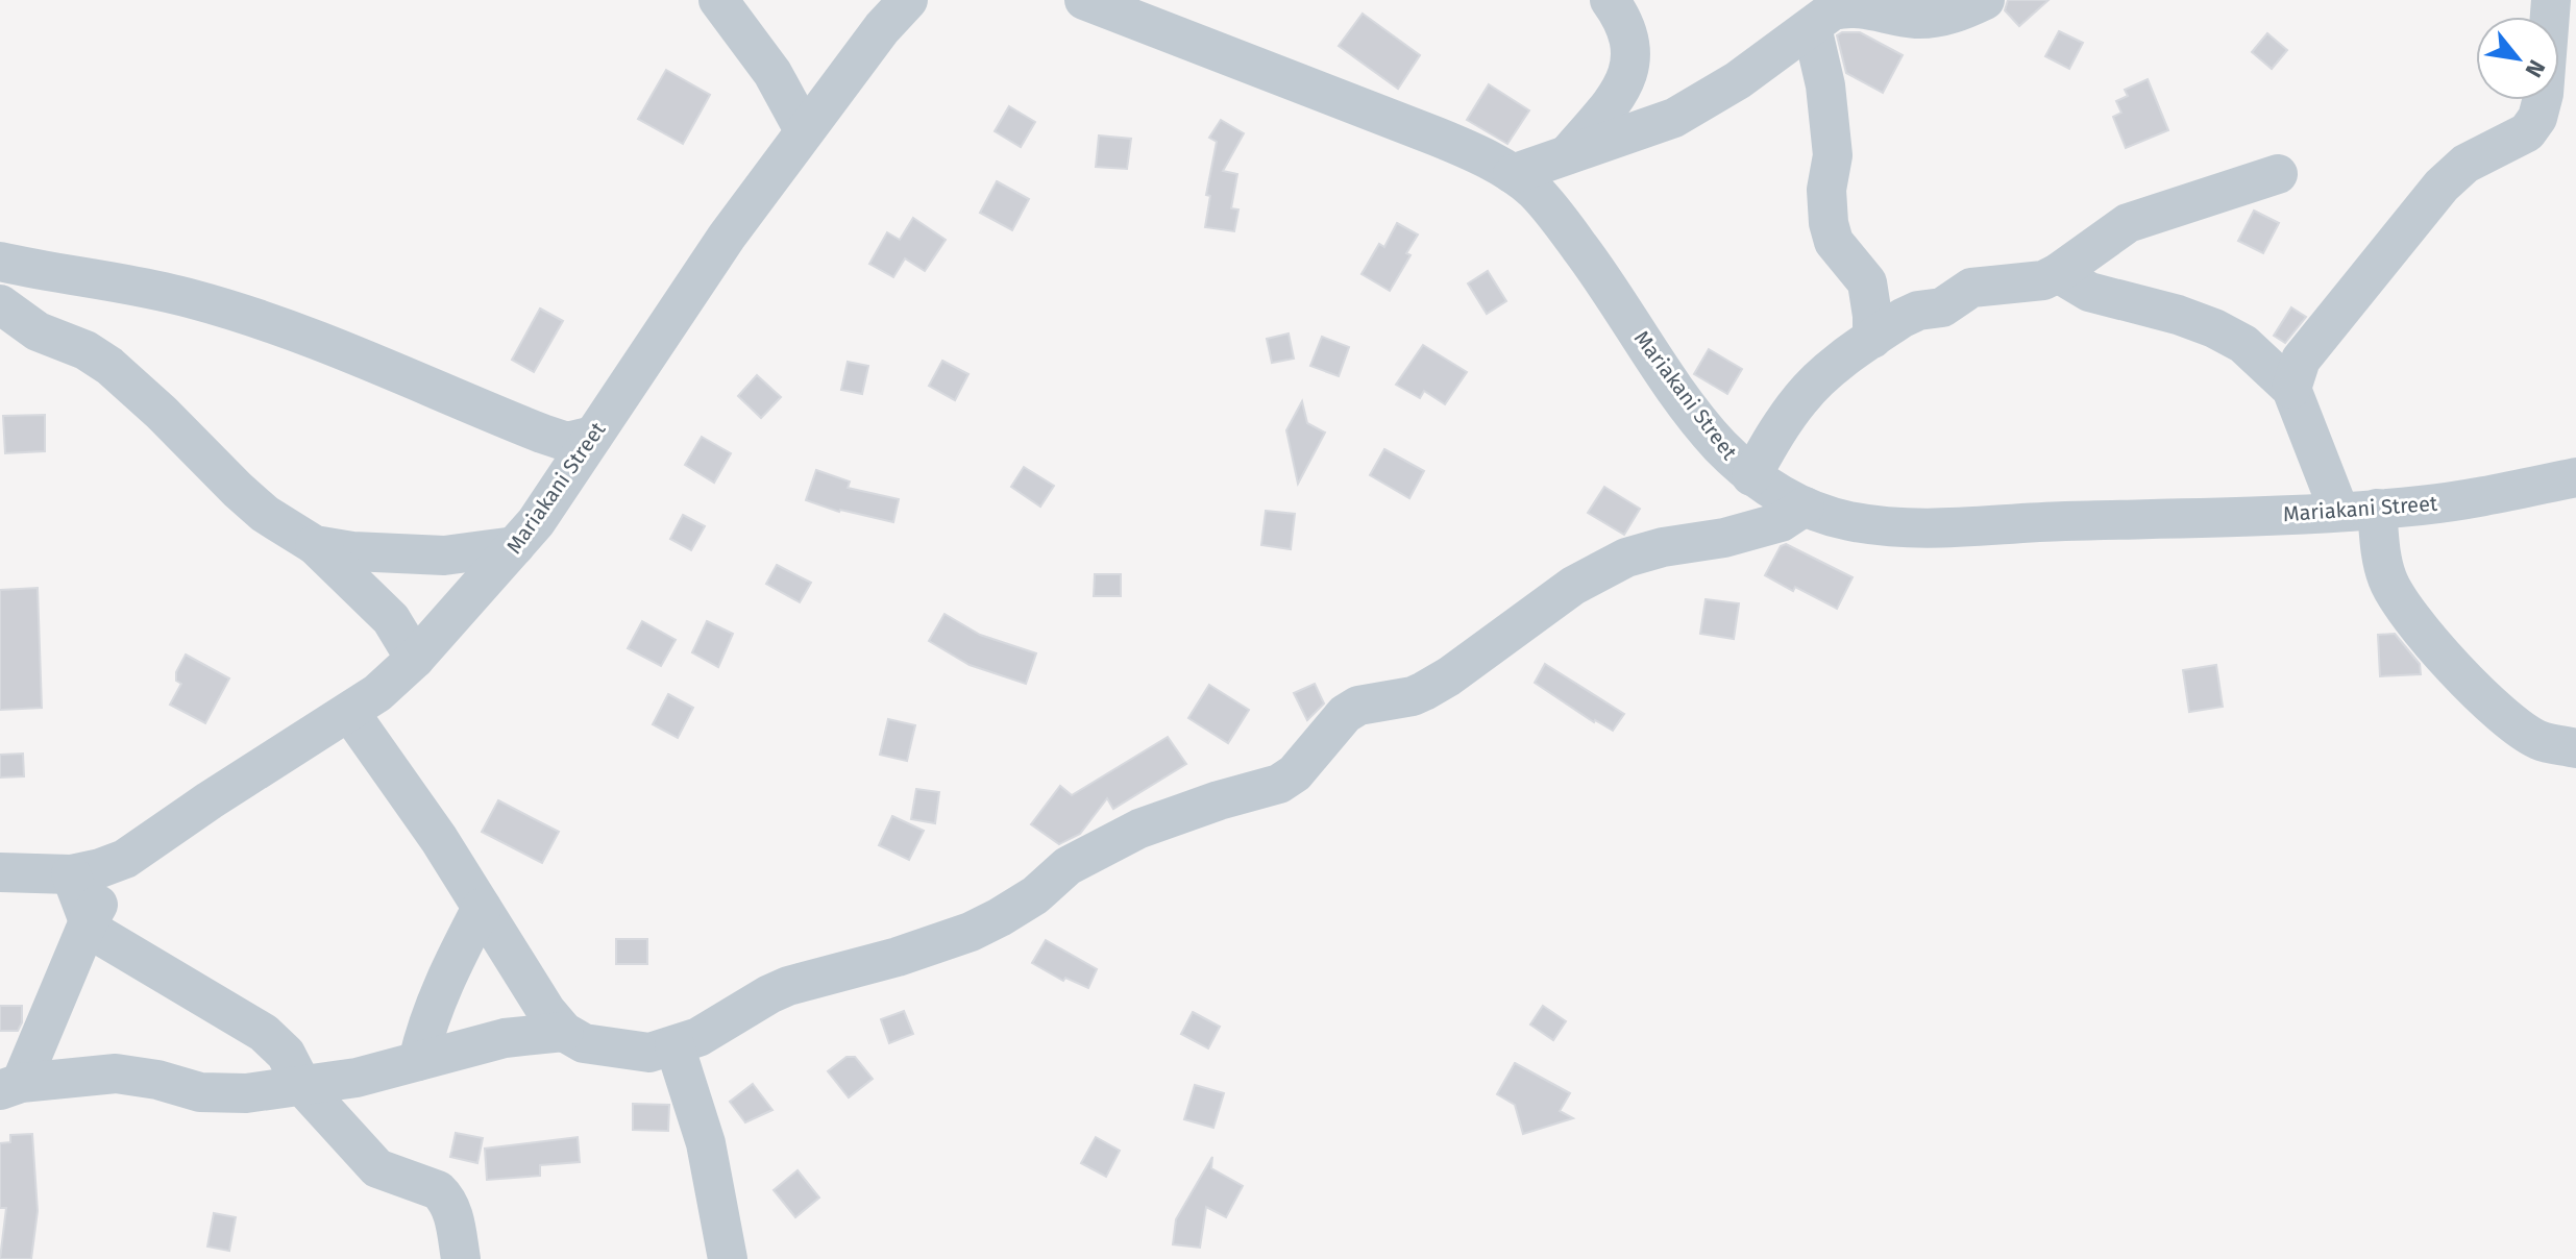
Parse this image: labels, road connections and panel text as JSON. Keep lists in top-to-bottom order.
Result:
{
  "streets": {
    "street": ["Mariakani Street"]
  },
  "north": "bottom right"
}
